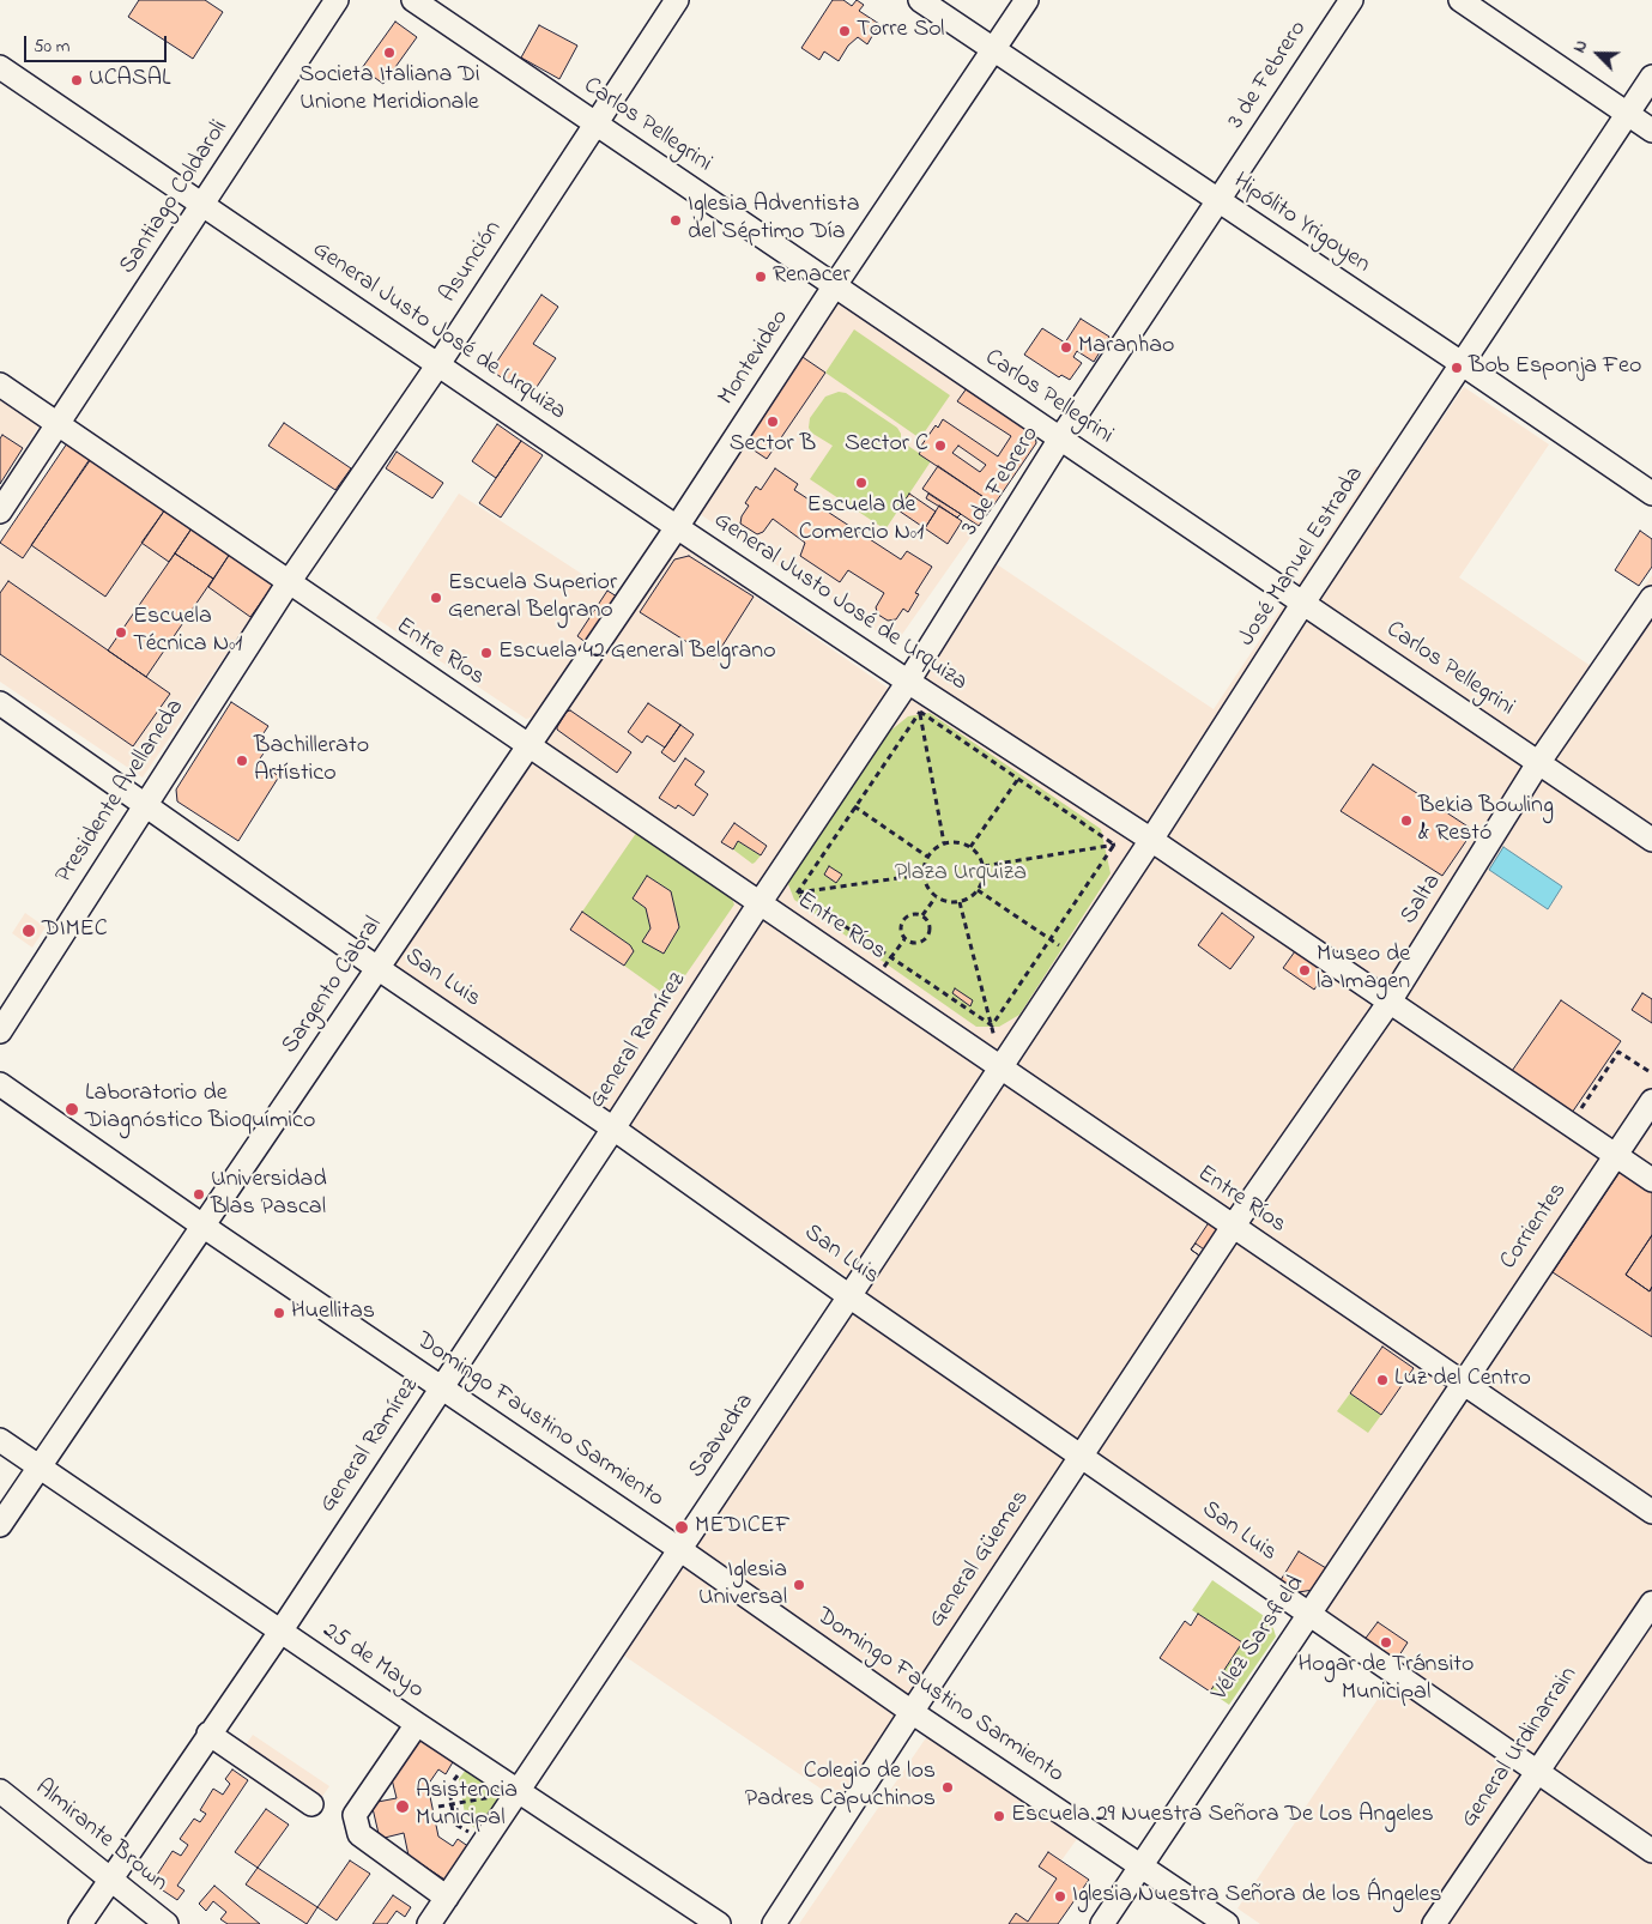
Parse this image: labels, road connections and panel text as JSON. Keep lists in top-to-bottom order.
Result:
{
  "streets": {
    "street": [
      "3 de Febrero",
      "Carlos Pellegrini",
      "Santiago Coldaroli",
      "Hipólito Yrigoyen",
      "Asunción",
      "General Justo José de Urquiza",
      "Montevideo",
      "José Manuel Estrada",
      "Entre Ríos",
      "Presidente Avellaneda",
      "Salta",
      "San Luis",
      "Sargento Cabral",
      "General Ramírez",
      "Corrientes",
      "Domingo Faustino Sarmiento",
      "Saavedra",
      "General Güemes",
      "Vélez Sarsfield",
      "25 de Mayo",
      "General Urdinarrain",
      "Almirante Brown"
    ]
  },
  "crossings": [
    ["3 de Febrero", "Carlos Pellegrini"],
    ["3 de Febrero", "Hipólito Yrigoyen"],
    ["3 de Febrero", "General Justo José de Urquiza"],
    ["3 de Febrero", "Entre Ríos"],
    ["3 de Febrero", "General Ramírez"],
    ["Carlos Pellegrini", "Asunción"],
    ["Carlos Pellegrini", "Montevideo"],
    ["Carlos Pellegrini", "José Manuel Estrada"],
    ["Carlos Pellegrini", "Salta"],
    ["Santiago Coldaroli", "General Justo José de Urquiza"],
    ["Santiago Coldaroli", "Entre Ríos"],
    ["Hipólito Yrigoyen", "Montevideo"],
    ["Hipólito Yrigoyen", "José Manuel Estrada"],
    ["Asunción", "General Justo José de Urquiza"],
    ["Asunción", "Entre Ríos"],
    ["Asunción", "Presidente Avellaneda"],
    ["General Justo José de Urquiza", "Montevideo"],
    ["General Justo José de Urquiza", "José Manuel Estrada"],
    ["General Justo José de Urquiza", "Salta"],
    ["General Justo José de Urquiza", "Corrientes"],
    ["Montevideo", "Entre Ríos"],
    ["Montevideo", "Sargento Cabral"],
    ["José Manuel Estrada", "Entre Ríos"],
    ["José Manuel Estrada", "Saavedra"],
    ["Entre Ríos", "Presidente Avellaneda"],
    ["Entre Ríos", "Salta"],
    ["Entre Ríos", "Sargento Cabral"],
    ["Entre Ríos", "General Ramírez"],
    ["Entre Ríos", "Corrientes"],
    ["Entre Ríos", "Saavedra"],
    ["Entre Ríos", "General Güemes"],
    ["Entre Ríos", "Vélez Sarsfield"],
    ["Presidente Avellaneda", "San Luis"],
    ["Salta", "General Güemes"],
    ["San Luis", "Sargento Cabral"],
    ["San Luis", "General Ramírez"],
    ["San Luis", "Saavedra"],
    ["San Luis", "General Güemes"],
    ["San Luis", "Vélez Sarsfield"],
    ["San Luis", "General Urdinarrain"],
    ["Sargento Cabral", "Domingo Faustino Sarmiento"],
    ["Sargento Cabral", "25 de Mayo"],
    ["General Ramírez", "Domingo Faustino Sarmiento"],
    ["General Ramírez", "25 de Mayo"],
    ["General Ramírez", "Almirante Brown"],
    ["Corrientes", "Vélez Sarsfield"],
    ["Domingo Faustino Sarmiento", "Saavedra"],
    ["Domingo Faustino Sarmiento", "General Güemes"],
    ["Domingo Faustino Sarmiento", "Vélez Sarsfield"],
    ["Saavedra", "25 de Mayo"]
  ],
  "parks": ["Plaza Urquiza"],
  "places": [
    "Torre Sol",
    "Societa Italiana Di Unione Meridionale",
    "UCASAL",
    "Iglesia Adventista del Séptimo Día",
    "Renacer",
    "Maranhao",
    "Bob Esponja Feo",
    "Sector B",
    "Sector C",
    "Escuela de Comercio Nº1",
    "Escuela Superior General Belgrano",
    "Escuela Técnica Nº1",
    "Escuela 42 General Belgrano",
    "Bachillerato Artístico",
    "Bekia Bowling & Restó",
    "DIMEC",
    "Museo de la Imagen",
    "Laboratorio de Diagnóstico Bioquímico",
    "Universidad Blas Pascal",
    "Huellitas",
    "Luz del Centro",
    "MEDICEF",
    "Iglesia Universal",
    "Hogar de Tránsito Municipal",
    "Colegio de los Padres Capuchinos",
    "Asistencia Municipal",
    "Escuela 29 Nuestra Señora De Los Angeles",
    "Iglesia Nuestra Señora de los Ángeles"
  ],
  "scale_bar": "50 m",
  "north": "top left"
}
